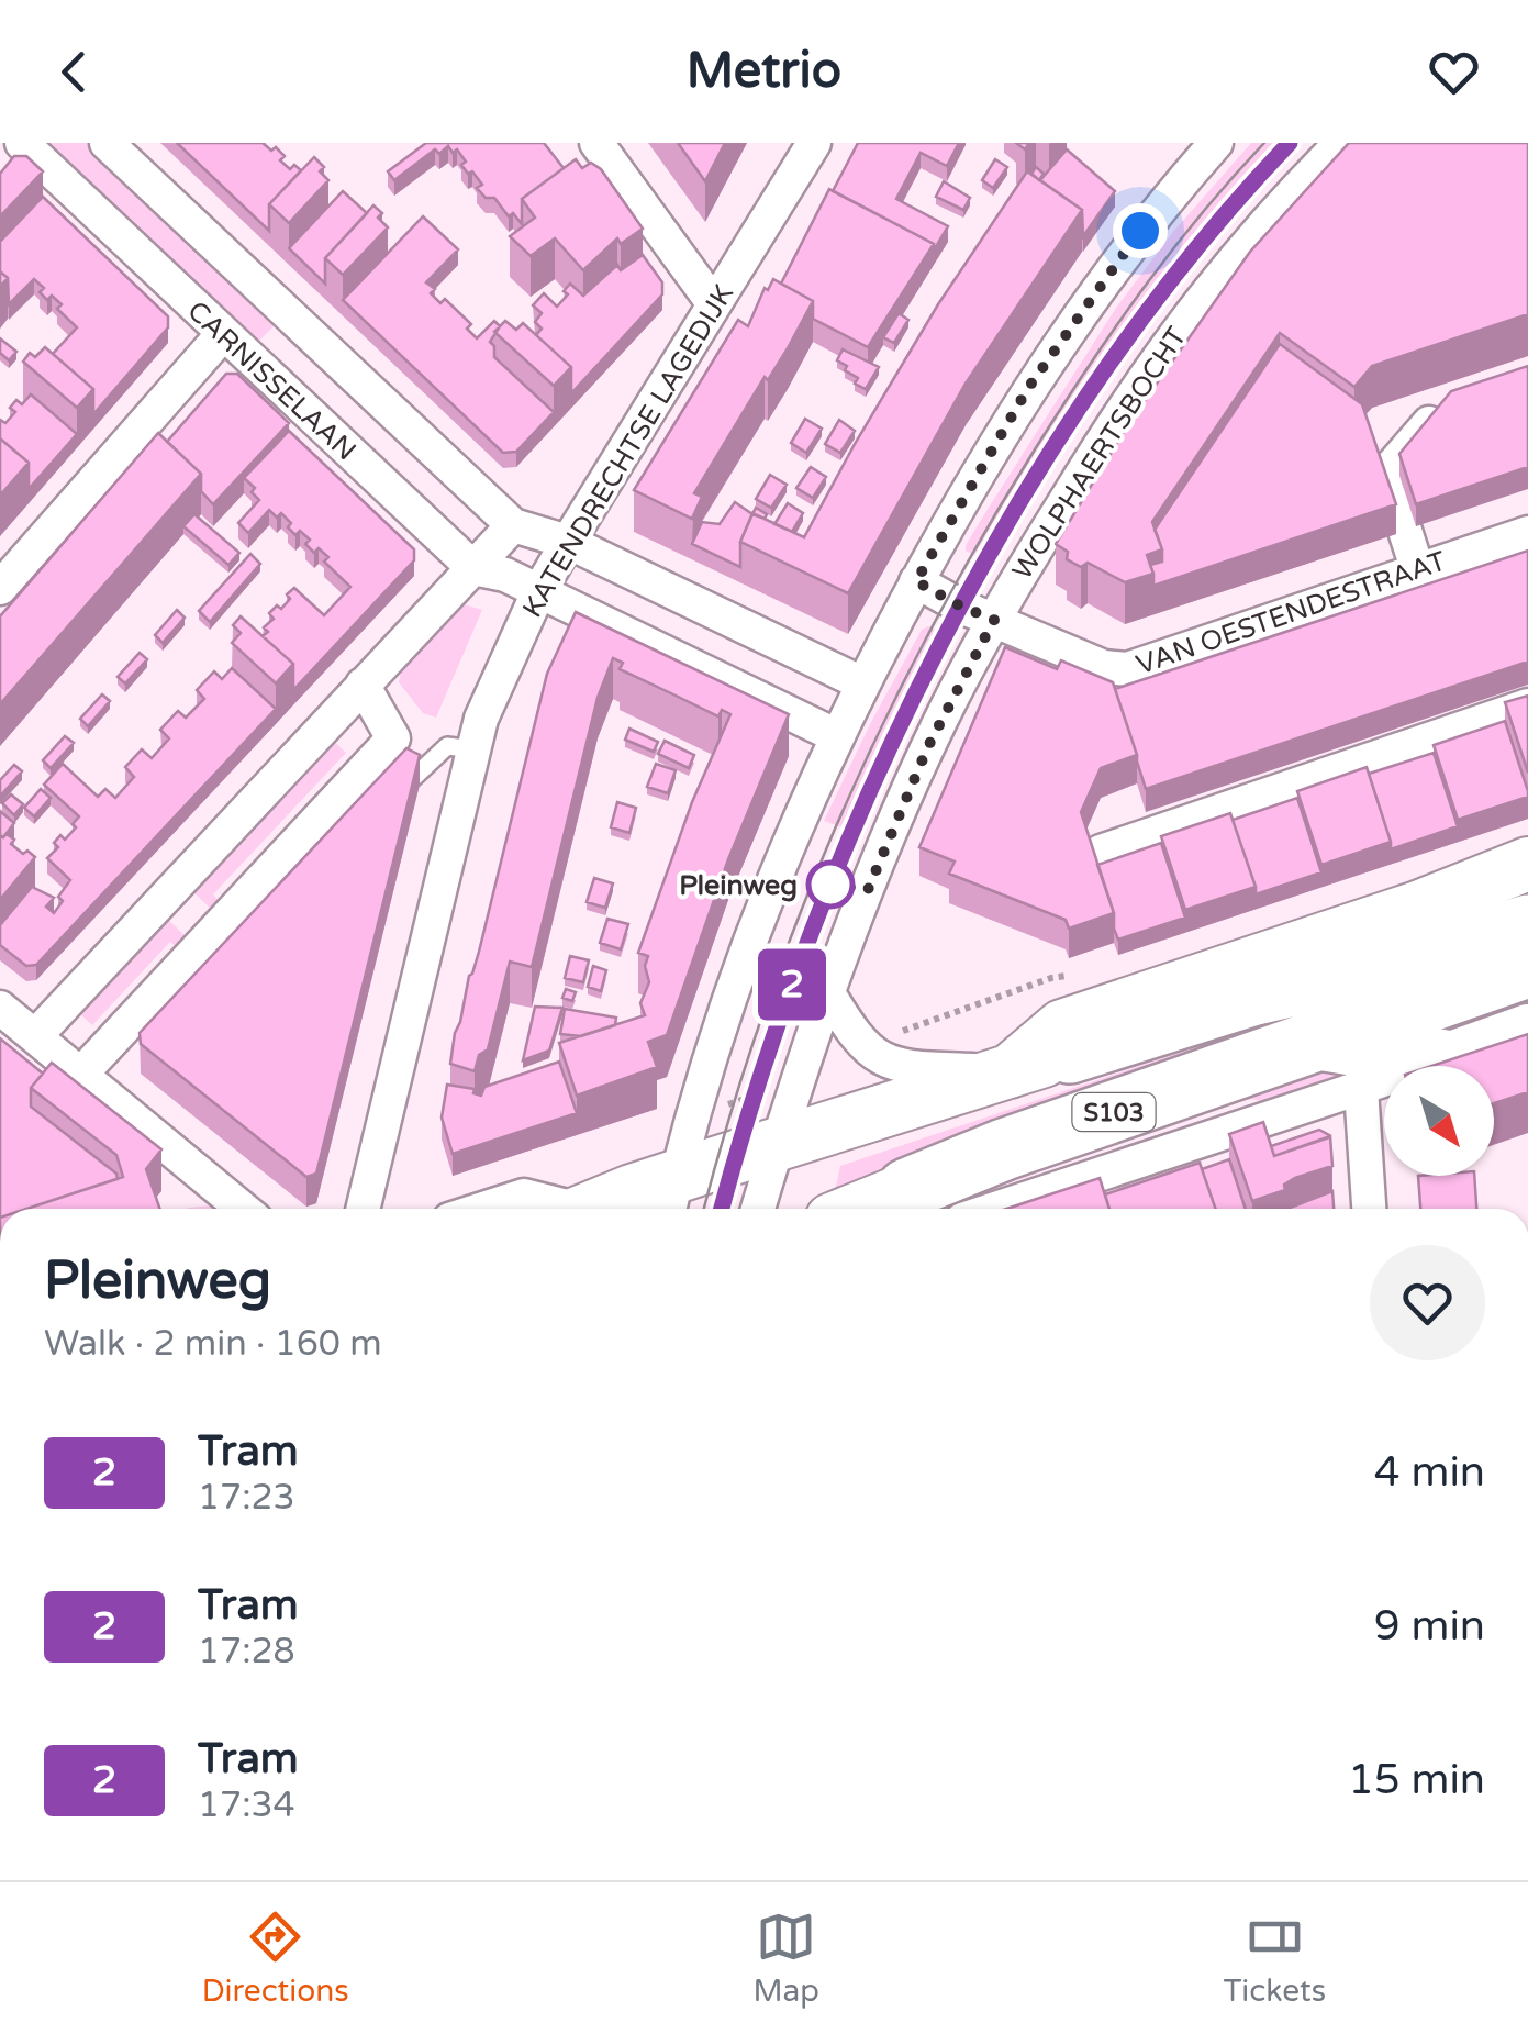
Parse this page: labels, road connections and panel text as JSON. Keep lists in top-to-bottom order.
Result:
{
  "streets": {
    "highway": ["S103"],
    "street": [
      "CARNISSELAAN",
      "KATENDRECHTSE LAGEDIJK",
      "WOLPHAERTSBOCHT",
      "VAN OESTENDESTRAAT"
    ]
  },
  "crossings": [
    ["CARNISSELAAN", "KATENDRECHTSE LAGEDIJK"],
    ["WOLPHAERTSBOCHT", "VAN OESTENDESTRAAT"],
    ["WOLPHAERTSBOCHT", "S103"]
  ],
  "places": ["Pleinweg"],
  "lines": ["tram line 2"],
  "north": "bottom right",
  "page": {
    "header": "Metrio",
    "on_map": "2",
    "heading": ["Pleinweg", "Walk · 2 min · 160 m"],
    "list": [
      {
        "mark": "2",
        "name": "Tram",
        "note": "17:23",
        "value": "4 min"
      },
      {
        "mark": "2",
        "name": "Tram",
        "note": "17:28",
        "value": "9 min"
      },
      {
        "mark": "2",
        "name": "Tram",
        "note": "17:34",
        "value": "15 min"
      }
    ],
    "tabs": ["Directions", "Map", "Tickets"]
  }
}
